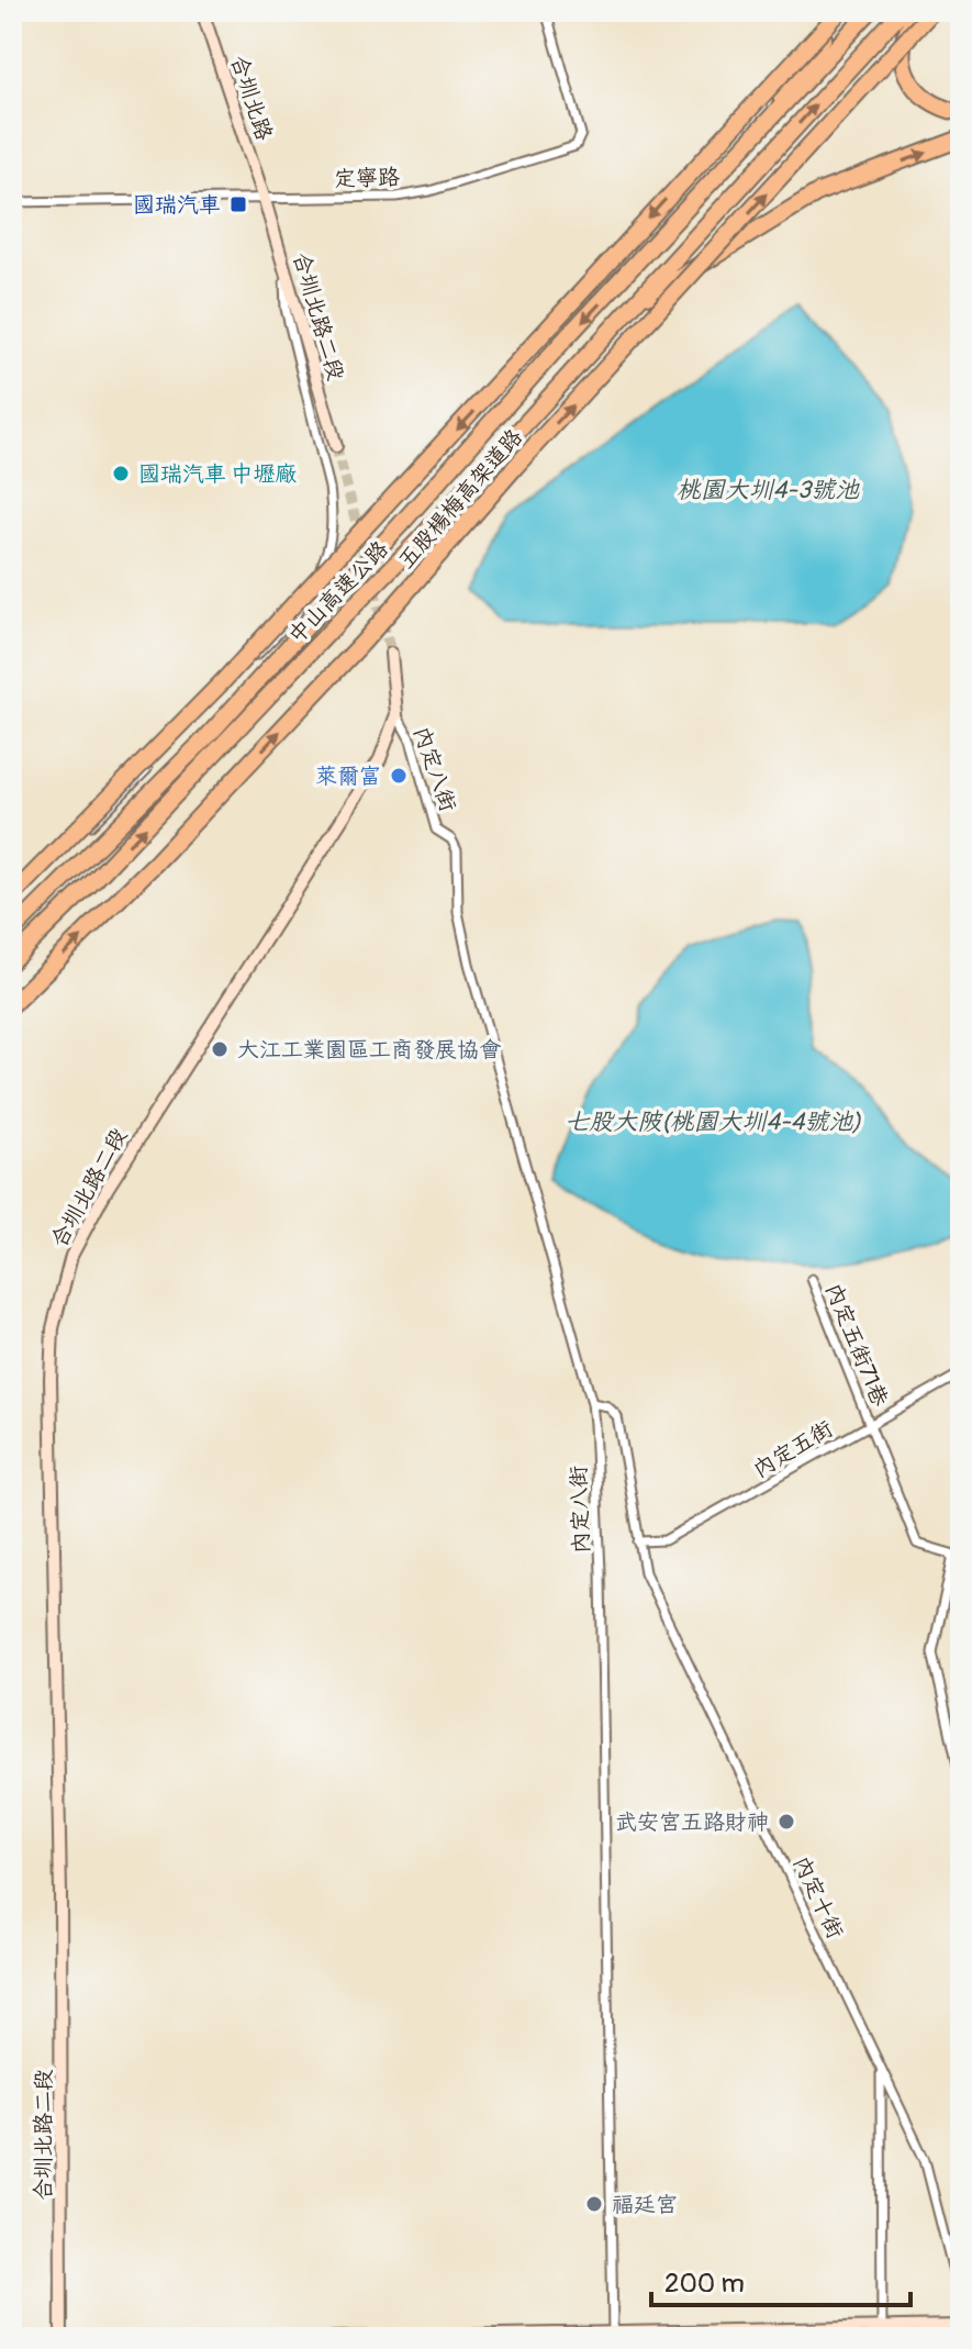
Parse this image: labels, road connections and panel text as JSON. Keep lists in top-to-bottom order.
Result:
{
  "streets": {
    "highway": ["五股楊梅高架道路", "中山高速公路"],
    "street": [
      "合圳北路",
      "定寧路",
      "合圳北路二段",
      "內定八街",
      "內定五街71巷",
      "內定五街",
      "內定十街"
    ]
  },
  "crossings": [
    ["合圳北路", "定寧路"],
    ["合圳北路", "合圳北路二段"],
    ["定寧路", "合圳北路二段"],
    ["合圳北路二段", "內定八街"],
    ["內定八街", "內定十街"],
    ["內定五街71巷", "內定五街"],
    ["內定五街", "內定十街"]
  ],
  "water": ["桃園大圳4-3號池", "七股大陂(桃園大圳4-4號池)"],
  "places": {
    "transit": ["國瑞汽車"],
    "other": [
      "國瑞汽車 中壢廠",
      "萊爾富",
      "大江工業園區工商發展協會",
      "武安宮五路財神",
      "福廷宮"
    ]
  },
  "scale_bar": "200 m"
}
